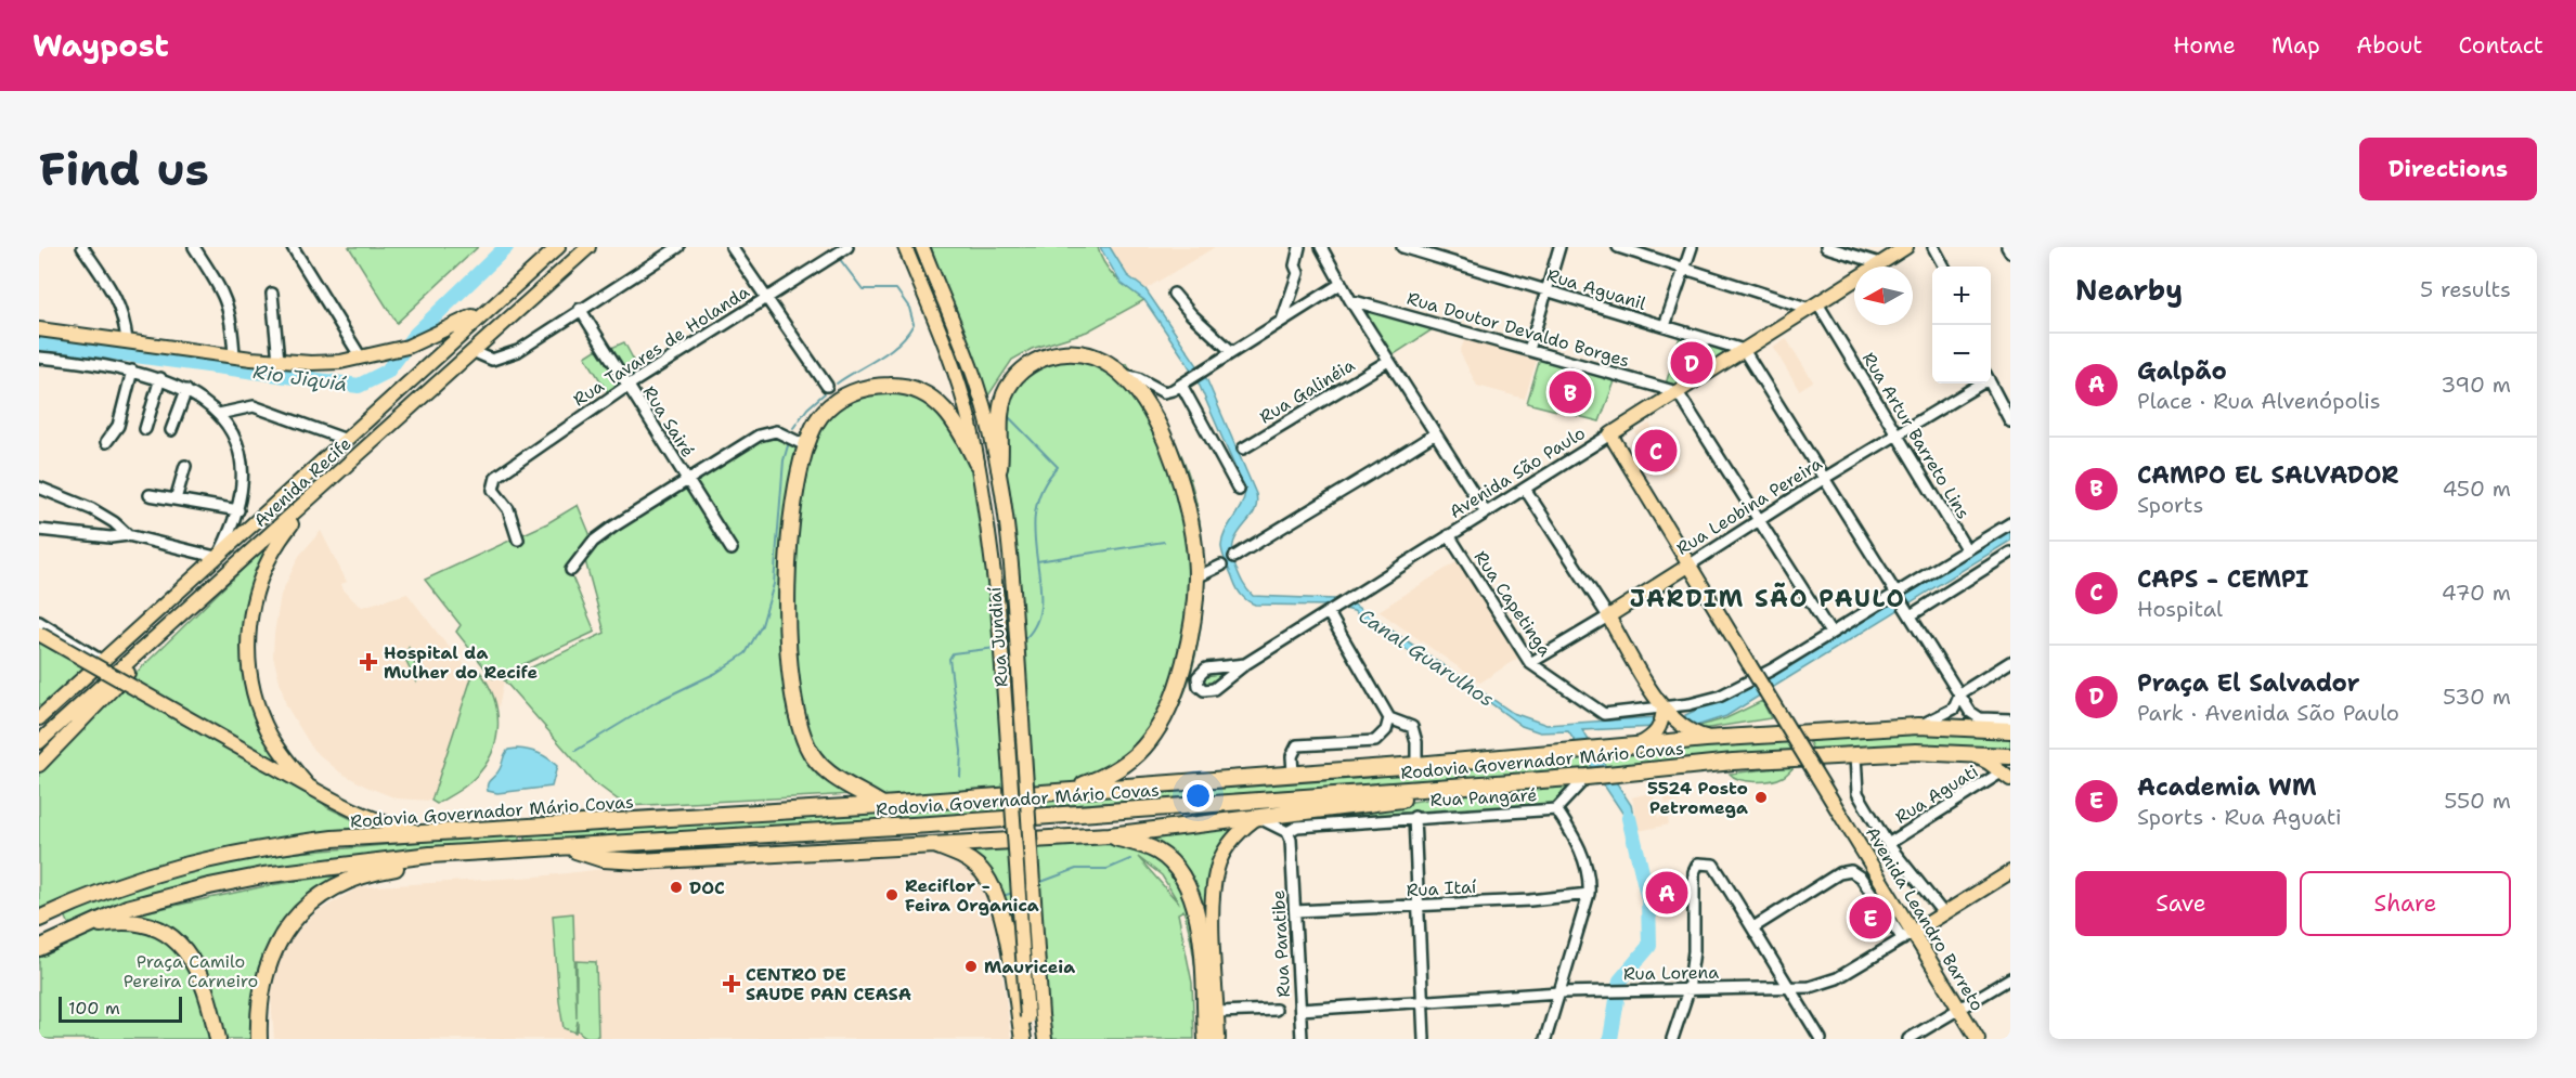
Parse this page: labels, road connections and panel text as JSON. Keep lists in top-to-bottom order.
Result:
{
  "streets": {
    "highway": ["Rodovia Governador Mário Covas"],
    "main road": [
      "Avenida São Paulo",
      "Avenida Recife",
      "Rua Leobina Pereira",
      "Rua Jundiaí",
      "Avenida Leandro Barreto",
      "Rua Lorena"
    ],
    "street": [
      "Rua Aguanil",
      "Rua Doutor Devaldo Borges",
      "Rua Tavares de Holanda",
      "Rua Galinéia",
      "Rua Sairé",
      "Rua Artur Barreto Lins",
      "Rua Capetinga",
      "Rua Aguati",
      "Rua Pangaré",
      "Rua Itaí",
      "Rua Paratibe"
    ]
  },
  "crossings": [
    ["Rua Aguanil", "Avenida São Paulo"],
    ["Rua Doutor Devaldo Borges", "Avenida São Paulo"],
    ["Rua Tavares de Holanda", "Rua Sairé"],
    ["Rua Artur Barreto Lins", "Avenida São Paulo"],
    ["Rua Artur Barreto Lins", "Rua Leobina Pereira"],
    ["Rua Artur Barreto Lins", "Rua Capetinga"],
    ["Avenida São Paulo", "Rua Capetinga"],
    ["Avenida São Paulo", "Avenida Leandro Barreto"],
    ["Rua Leobina Pereira", "Rua Capetinga"],
    ["Rua Leobina Pereira", "Avenida Leandro Barreto"],
    ["Rua Pangaré", "Rua Itaí"],
    ["Rua Pangaré", "Rua Paratibe"],
    ["Rua Pangaré", "Rua Lorena"],
    ["Rua Itaí", "Rua Paratibe"],
    ["Avenida Leandro Barreto", "Rua Lorena"],
    ["Rua Paratibe", "Rua Lorena"]
  ],
  "districts": ["JARDIM SÃO PAULO"],
  "water": ["Rio Jiquiá", "Canal Guarulhos"],
  "parks": ["Praça Camilo Pereira Carneiro"],
  "places": {
    "health": ["Hospital da Mulher do Recife", "CENTRO DE SAUDE PAN CEASA"],
    "other": [
      "5524 Posto Petromega",
      "DOC",
      "Reciflor - Feira Organica",
      "Mauriceia"
    ]
  },
  "scale_bar": "100 m",
  "north": "left",
  "page": {
    "header": "Waypost",
    "nav": [
      "Home",
      "Map",
      "About",
      "Contact"
    ],
    "buttons": [
      "Directions",
      ["Save", "Share"]
    ],
    "title": "Find us",
    "heading": ["Nearby", "5 results"],
    "map_buttons": ["+", "−"],
    "list": [
      {
        "mark": "A",
        "name": "Galpão",
        "note": "Place · Rua Alvenópolis",
        "value": "390 m"
      },
      {
        "mark": "B",
        "name": "CAMPO EL SALVADOR",
        "note": "Sports",
        "value": "450 m"
      },
      {
        "mark": "C",
        "name": "CAPS - CEMPI",
        "note": "Hospital",
        "value": "470 m"
      },
      {
        "mark": "D",
        "name": "Praça El Salvador",
        "note": "Park · Avenida São Paulo",
        "value": "530 m"
      },
      {
        "mark": "E",
        "name": "Academia WM",
        "note": "Sports · Rua Aguati",
        "value": "550 m"
      }
    ],
    "pins": [
      "D",
      "B",
      "C",
      "A",
      "E"
    ],
    "scale": "100 m"
  }
}
